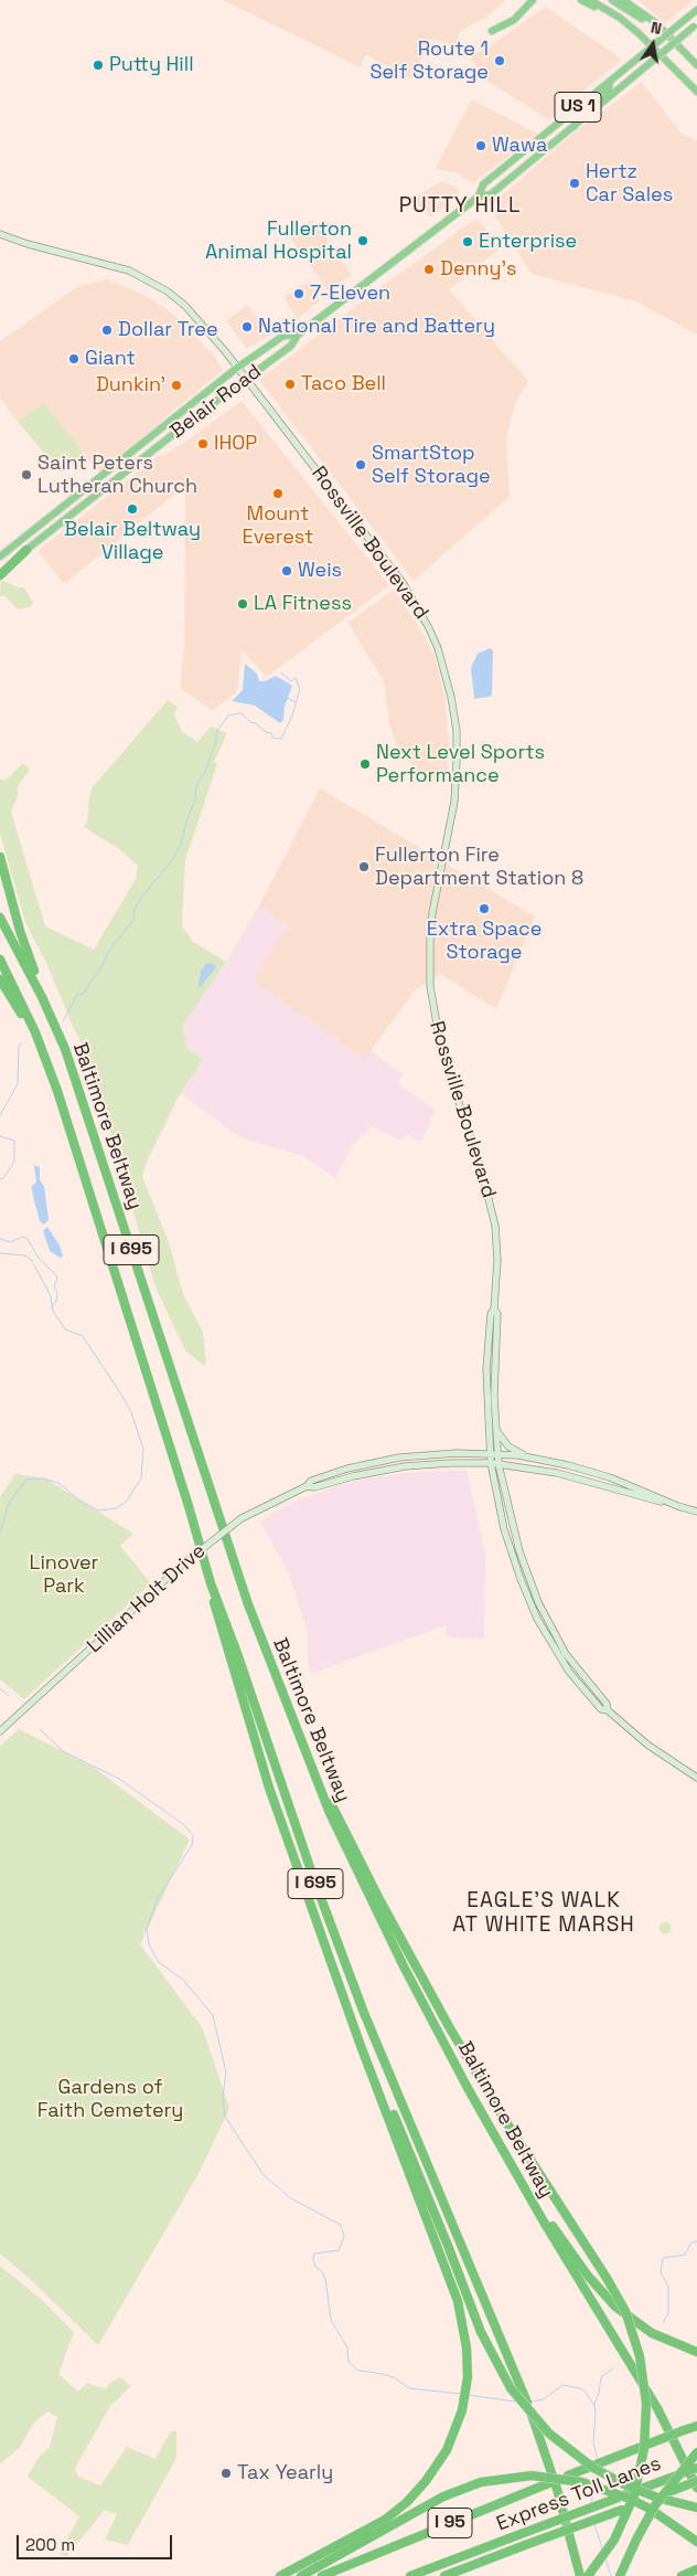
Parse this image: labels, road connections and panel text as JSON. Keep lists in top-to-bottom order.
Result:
{
  "streets": {
    "highway": [
      "US 1",
      "Belair Road",
      "Baltimore Beltway",
      "I 695",
      "Express Toll Lanes",
      "I 95"
    ],
    "main road": ["Rossville Boulevard", "Lillian Holt Drive"]
  },
  "crossings": [
    ["Belair Road", "Rossville Boulevard"],
    ["Rossville Boulevard", "Lillian Holt Drive"]
  ],
  "districts": ["PUTTY HILL", "EAGLE'S WALK AT WHITE MARSH"],
  "parks": ["Linover Park", "Gardens of Faith Cemetery"],
  "places": [
    "Route 1 Self Storage",
    "Putty Hill",
    "Wawa",
    "Hertz Car Sales",
    "Fullerton Animal Hospital",
    "Enterprise",
    "Denny's",
    "7-Eleven",
    "National Tire and Battery",
    "Dollar Tree",
    "Giant",
    "Taco Bell",
    "Dunkin'",
    "IHOP",
    "SmartStop Self Storage",
    "Saint Peters Lutheran Church",
    "Mount Everest",
    "Belair Beltway Village",
    "Weis",
    "LA Fitness",
    "Next Level Sports Performance",
    "Fullerton Fire Department Station 8",
    "Extra Space Storage",
    "Tax Yearly"
  ],
  "scale_bar": "200 m",
  "north": "top"
}
